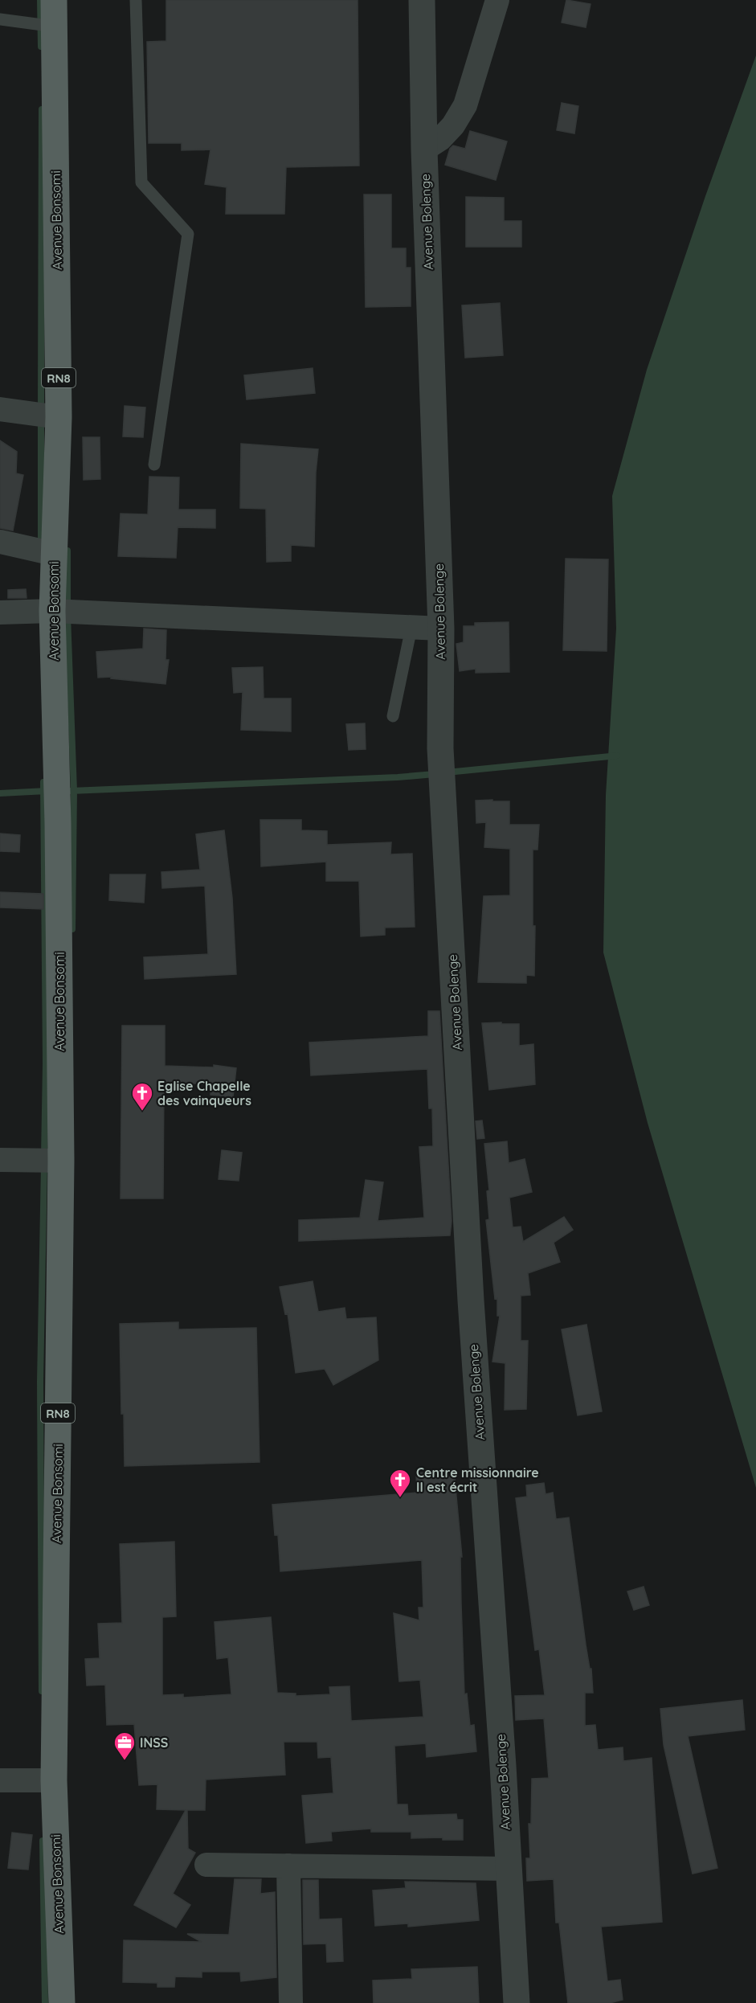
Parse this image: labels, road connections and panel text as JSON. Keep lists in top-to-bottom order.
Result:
{
  "streets": {
    "main road": ["Avenue Bonsomi", "RN8"],
    "street": ["Avenue Bolenge"]
  },
  "places": {
    "church": ["Eglise Chapelle des vainqueurs", "Centre missionnaire Il est écrit"],
    "office": ["INSS"]
  }
}
